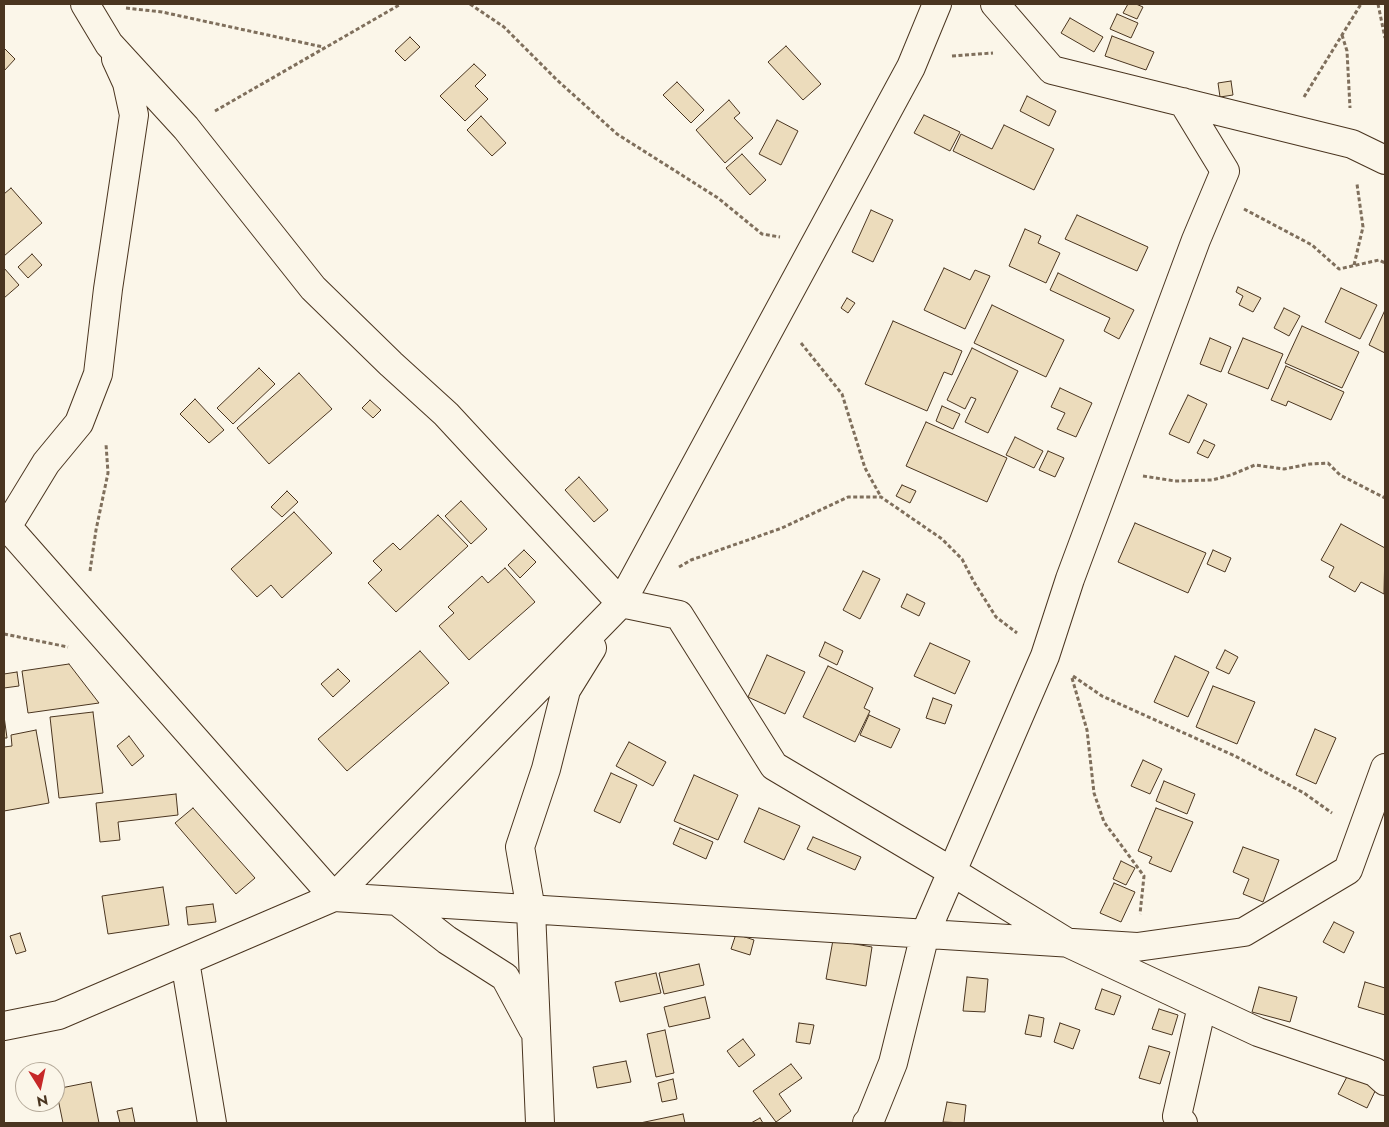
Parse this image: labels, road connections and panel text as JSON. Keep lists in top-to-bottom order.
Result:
{
  "north": "bottom"
}
